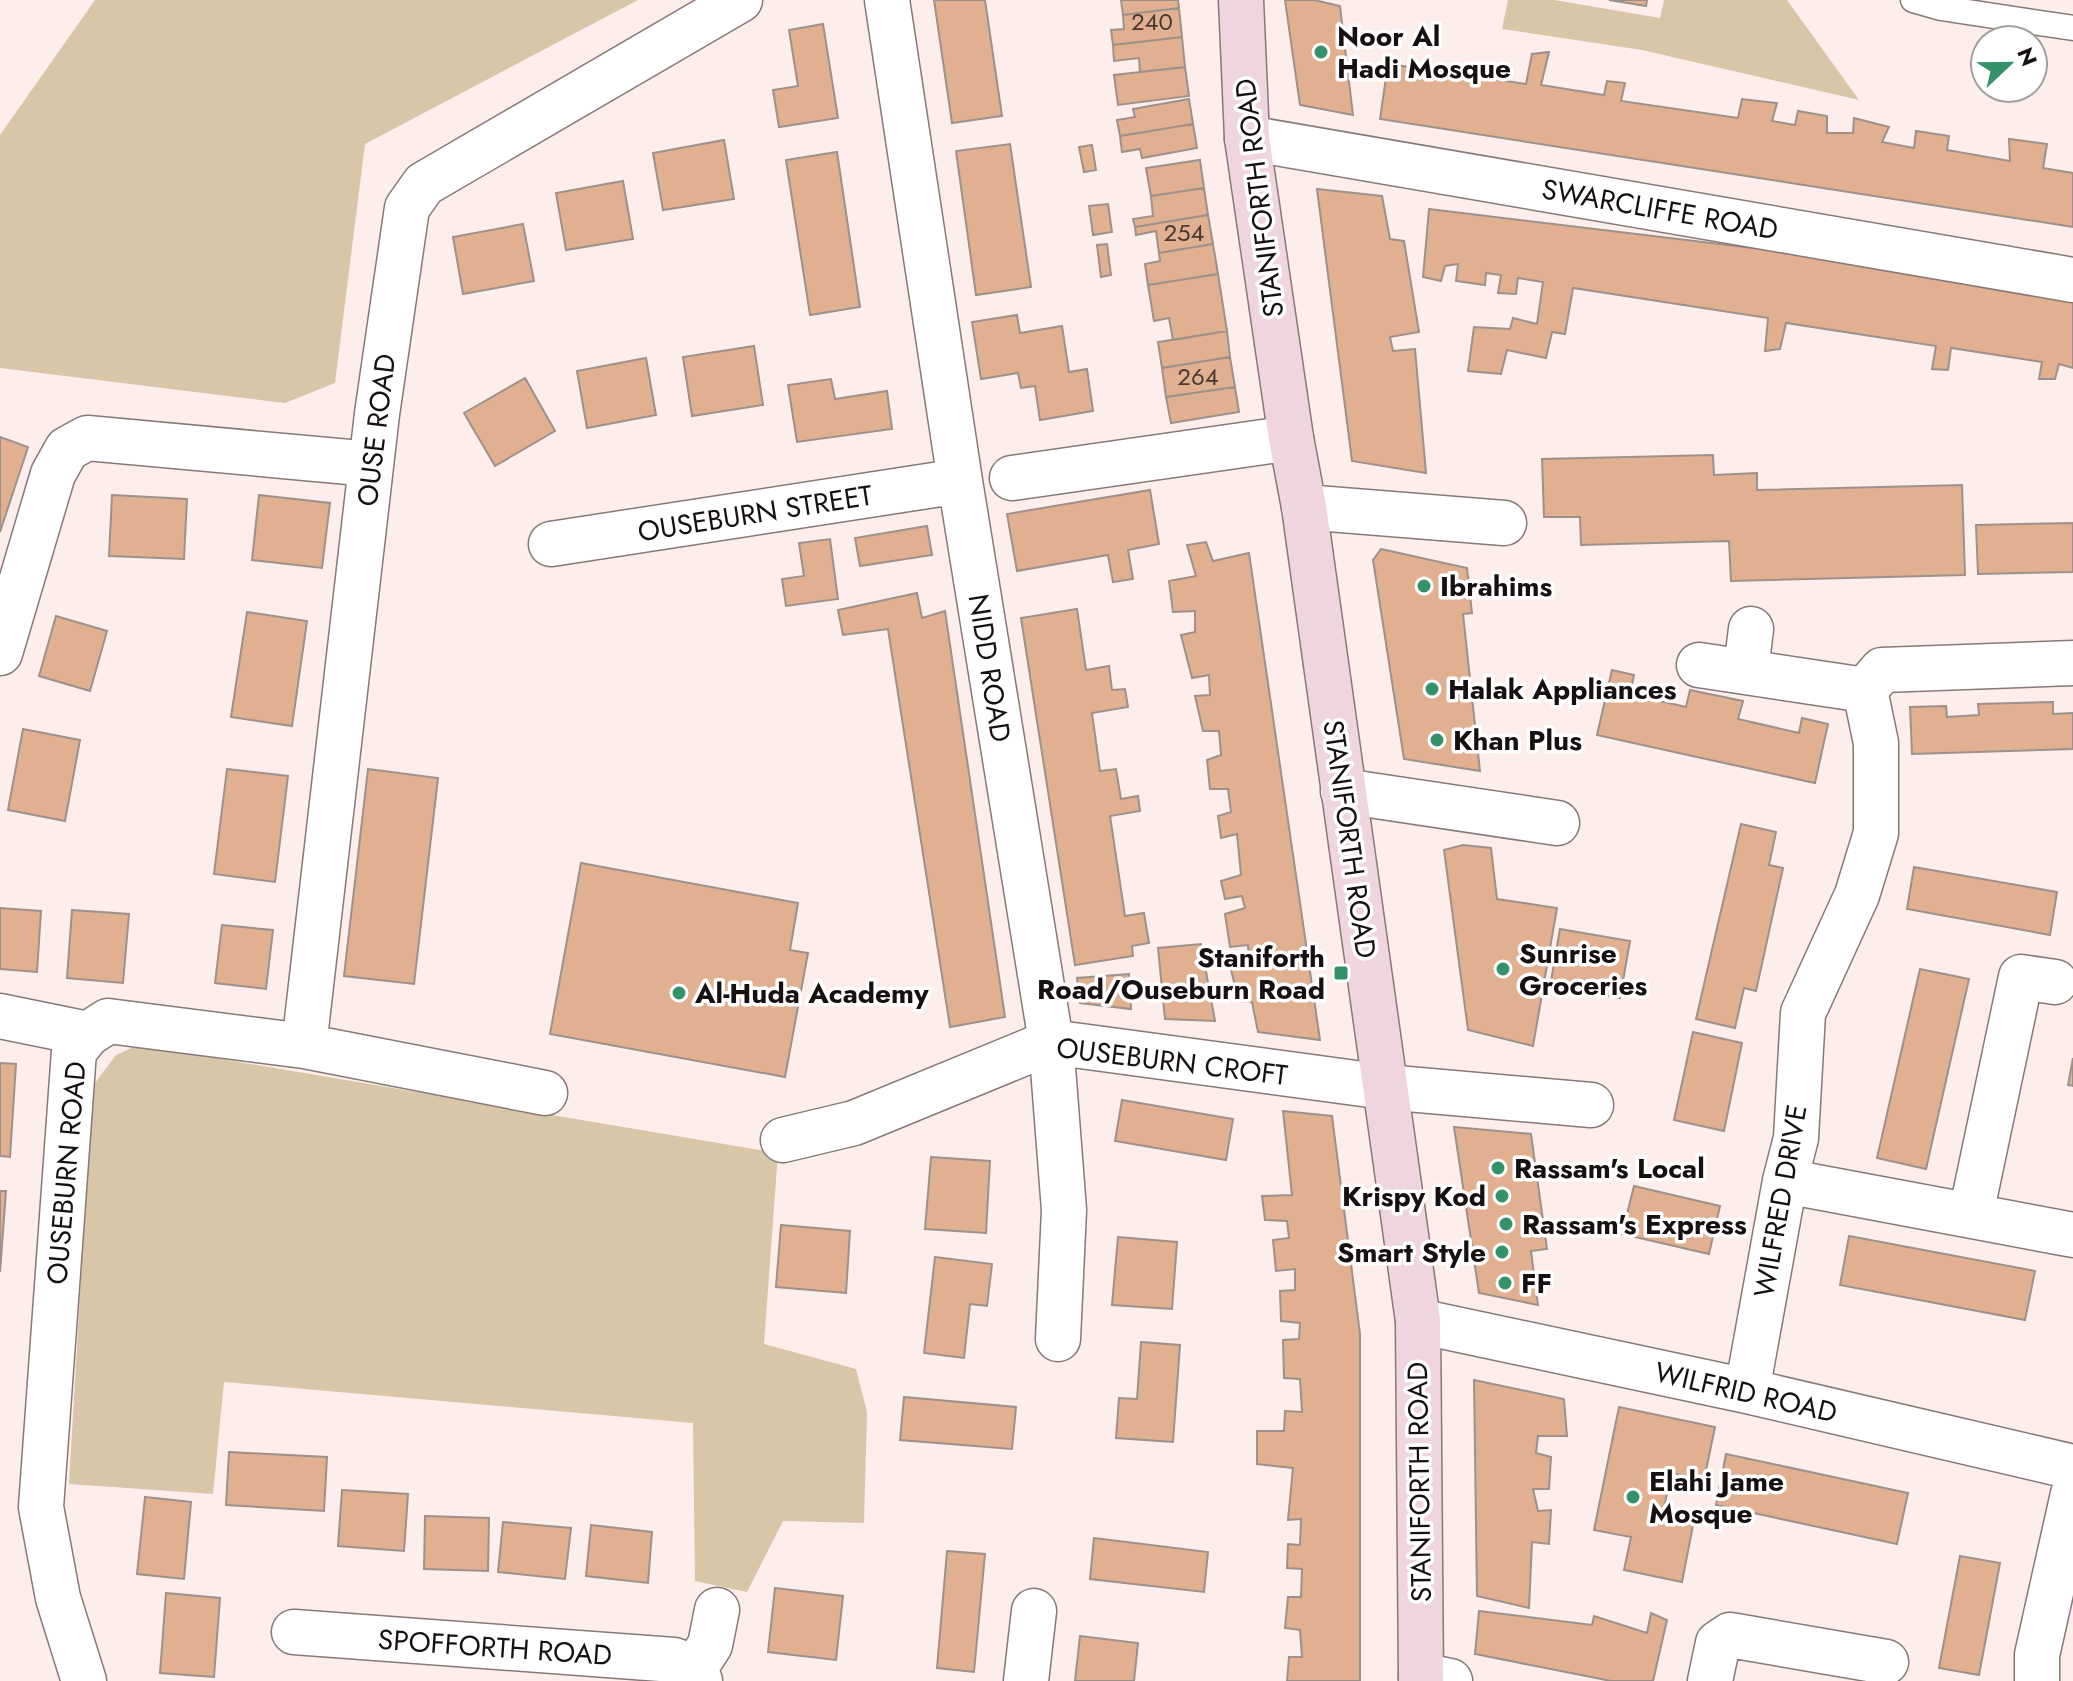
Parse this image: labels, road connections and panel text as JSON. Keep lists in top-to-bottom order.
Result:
{
  "streets": {
    "main road": ["STANIFORTH ROAD"],
    "street": [
      "SWARCLIFFE ROAD",
      "OUSE ROAD",
      "OUSEBURN STREET",
      "NIDD ROAD",
      "OUSEBURN CROFT",
      "OUSEBURN ROAD",
      "WILFRED DRIVE",
      "WILFRID ROAD",
      "SPOFFORTH ROAD"
    ]
  },
  "crossings": [
    ["STANIFORTH ROAD", "SWARCLIFFE ROAD"],
    ["STANIFORTH ROAD", "OUSEBURN CROFT"],
    ["STANIFORTH ROAD", "WILFRID ROAD"],
    ["OUSE ROAD", "OUSEBURN ROAD"],
    ["OUSEBURN STREET", "NIDD ROAD"],
    ["NIDD ROAD", "OUSEBURN CROFT"],
    ["WILFRED DRIVE", "WILFRID ROAD"]
  ],
  "places": {
    "other": [
      "Noor Al Hadi Mosque",
      "Ibrahims",
      "Halak Appliances",
      "Khan Plus",
      "Sunrise Groceries",
      "Al-Huda Academy",
      "Rassam's Local",
      "Krispy Kod",
      "Rassam's Express",
      "Smart Style",
      "FF",
      "Elahi Jame Mosque"
    ],
    "transit": ["Staniforth Road/Ouseburn Road"]
  },
  "house_numbers": ["240", "254", "264"],
  "north": "right"
}
